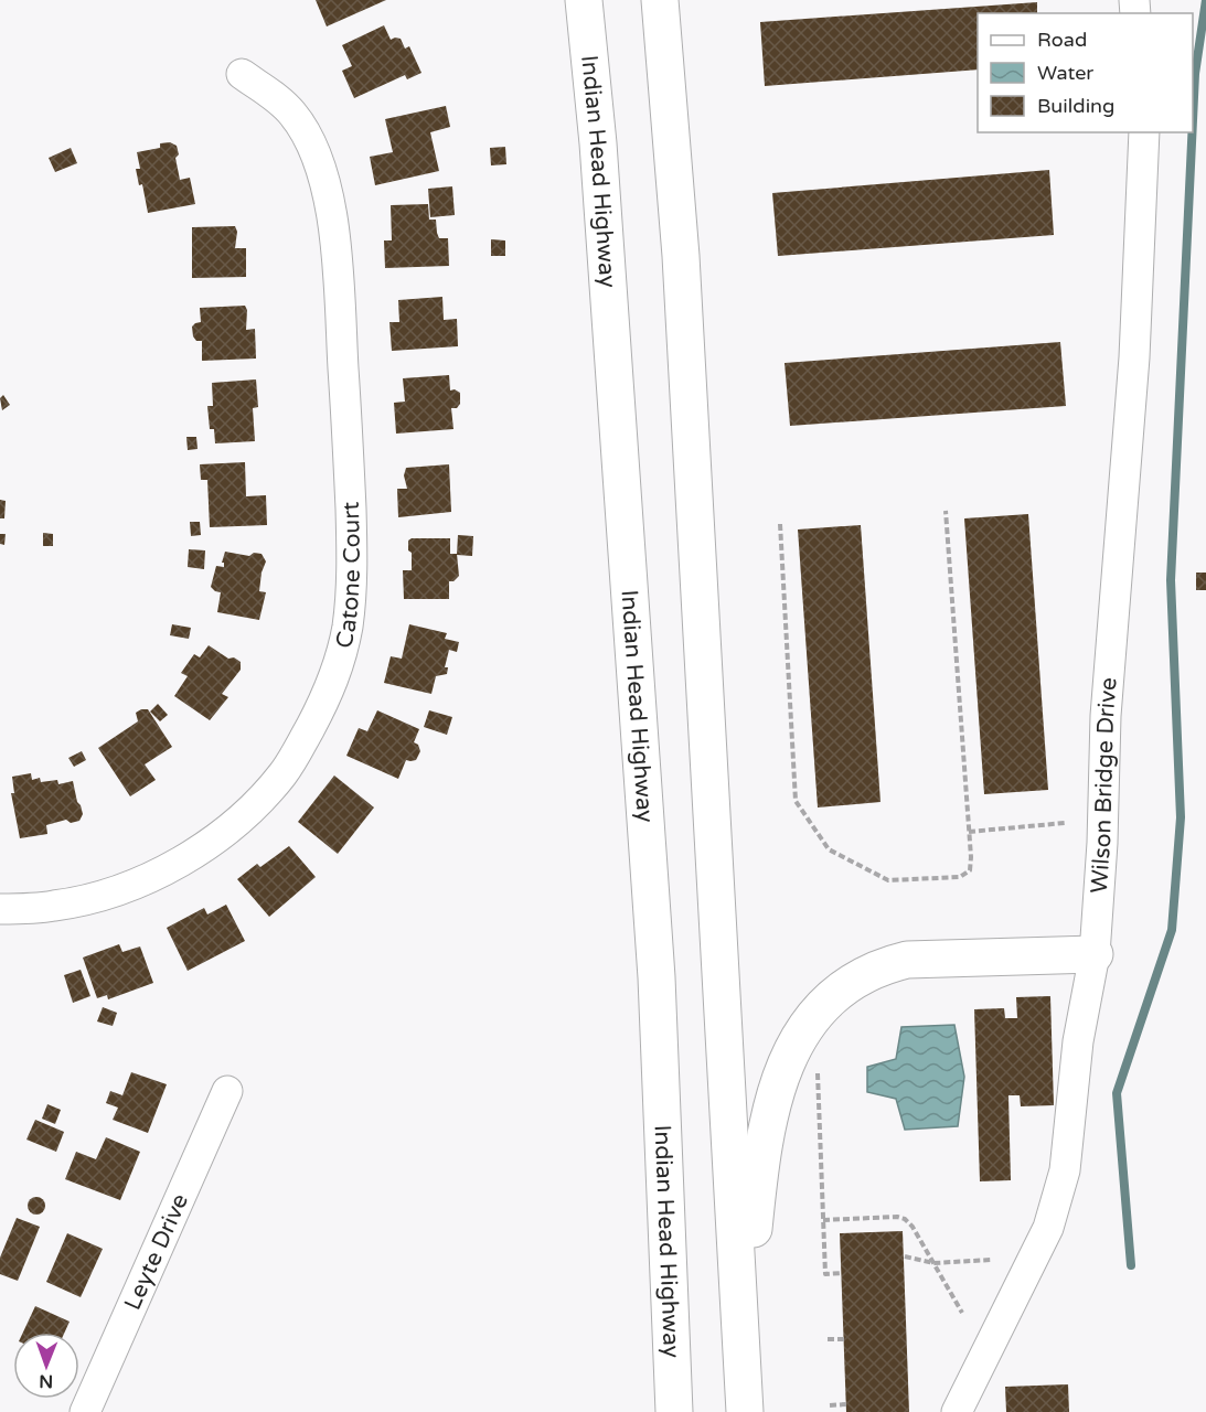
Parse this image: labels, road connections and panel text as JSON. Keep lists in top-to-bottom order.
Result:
{
  "streets": {
    "highway": ["Indian Head Highway"],
    "street": ["Catone Court", "Wilson Bridge Drive", "Leyte Drive"]
  },
  "legend": ["Road", "Water", "Building"],
  "north": "bottom"
}
